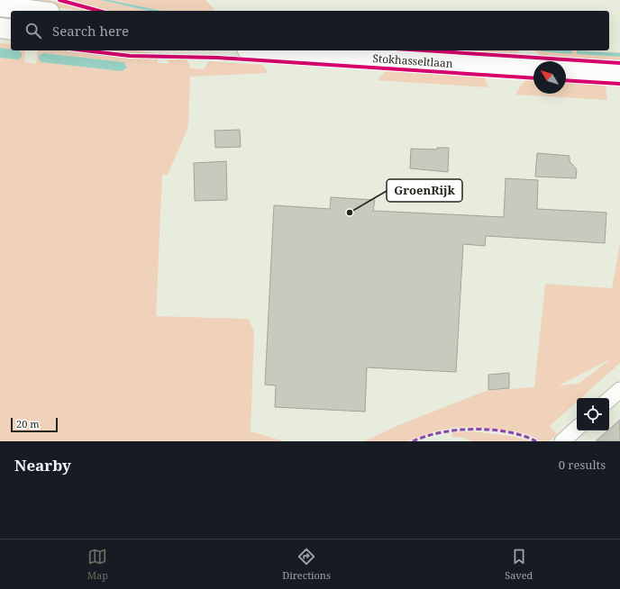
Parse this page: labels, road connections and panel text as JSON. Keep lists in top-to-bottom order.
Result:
{
  "streets": {
    "street": ["Stokhasseltlaan"]
  },
  "places": ["GroenRijk"],
  "scale_bar": "20 m",
  "north": "top left",
  "page": {
    "search": "Search here",
    "scale": "20 m",
    "heading": ["Nearby", "0 results"],
    "nav": ["Map", "Directions", "Saved"]
  }
}
